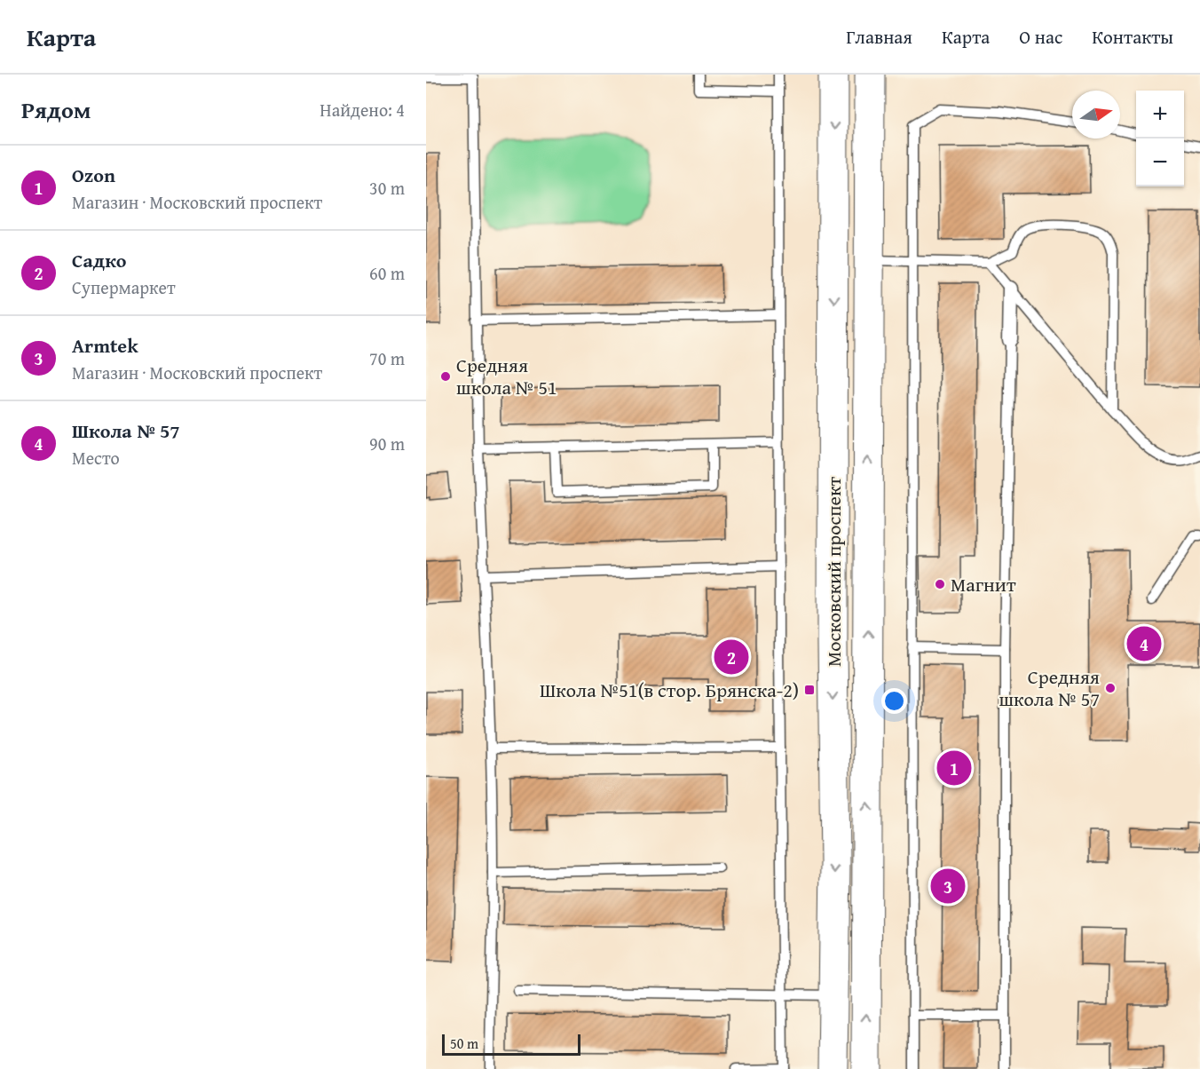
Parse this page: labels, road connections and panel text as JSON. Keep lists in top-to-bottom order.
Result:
{
  "streets": {
    "main road": ["Московский проспект"]
  },
  "places": {
    "other": ["Средняя школа № 51", "Магнит", "Средняя школа № 57"],
    "transit": ["Школа №51(в стор. Брянска-2)"]
  },
  "scale_bar": "50 m",
  "north": "right",
  "page": {
    "header": "Карта",
    "nav": [
      "Главная",
      "Карта",
      "О нас",
      "Контакты"
    ],
    "heading": ["Рядом", "Найдено: 4"],
    "map_buttons": ["+", "−"],
    "list": [
      {
        "mark": "1",
        "name": "Ozon",
        "note": "Магазин · Московский проспект",
        "value": "30 m"
      },
      {
        "mark": "2",
        "name": "Садко",
        "note": "Супермаркет",
        "value": "60 m"
      },
      {
        "mark": "3",
        "name": "Armtek",
        "note": "Магазин · Московский проспект",
        "value": "70 m"
      },
      {
        "mark": "4",
        "name": "Школа № 57",
        "note": "Место",
        "value": "90 m"
      }
    ],
    "pins": [
      "4",
      "2",
      "1",
      "3"
    ],
    "scale": "50 m"
  }
}
